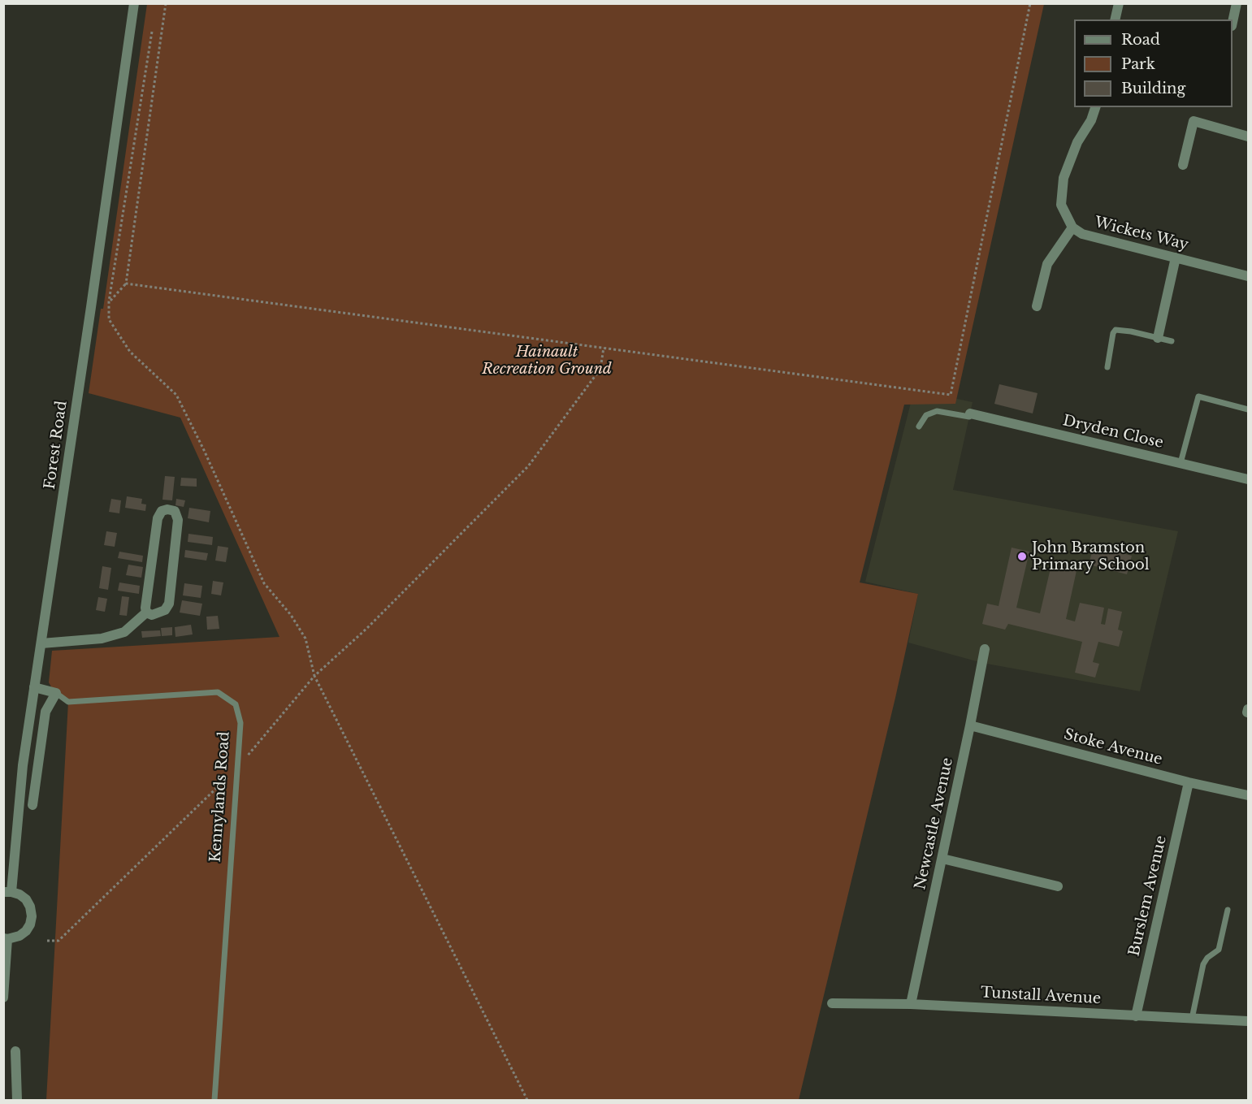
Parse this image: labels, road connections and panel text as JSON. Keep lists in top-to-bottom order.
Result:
{
  "streets": {
    "street": [
      "Wickets Way",
      "Dryden Close",
      "Forest Road",
      "Stoke Avenue",
      "Kennylands Road",
      "Newcastle Avenue",
      "Burslem Avenue",
      "Tunstall Avenue"
    ]
  },
  "crossings": [
    ["Forest Road", "Kennylands Road"],
    ["Stoke Avenue", "Newcastle Avenue"],
    ["Stoke Avenue", "Burslem Avenue"],
    ["Newcastle Avenue", "Tunstall Avenue"],
    ["Burslem Avenue", "Tunstall Avenue"]
  ],
  "parks": ["Hainault Recreation Ground"],
  "places": ["John Bramston Primary School"],
  "legend": ["Road", "Park", "Building"]
}
